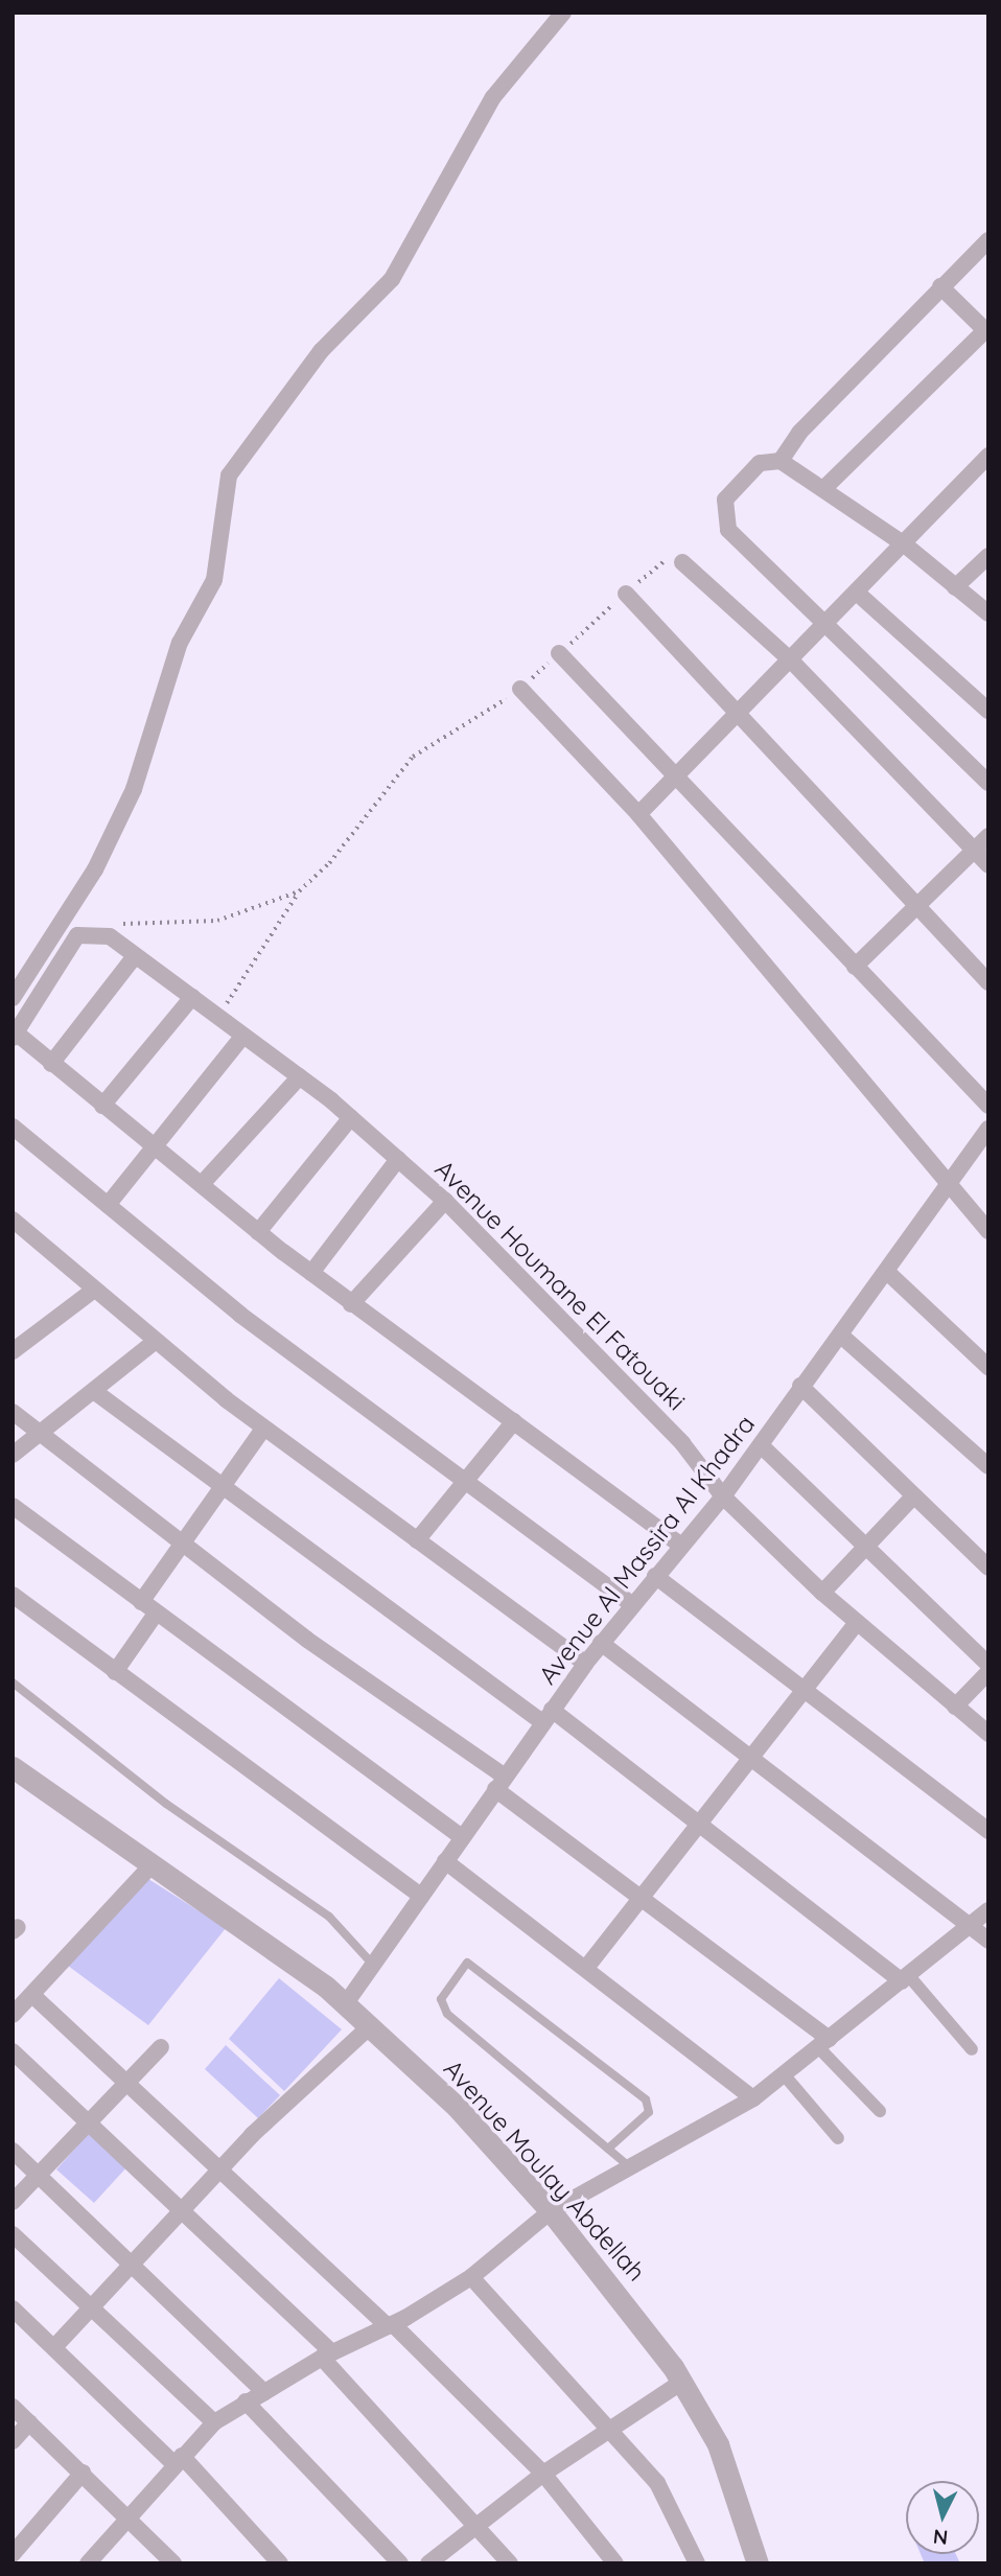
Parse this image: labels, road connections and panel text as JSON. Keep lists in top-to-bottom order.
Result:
{
  "streets": {
    "street": ["Avenue Houmane El Fatouaki", "Avenue Al Massira Al Khadra", "Avenue Moulay Abdellah"]
  },
  "crossings": [
    ["Avenue Houmane El Fatouaki", "Avenue Al Massira Al Khadra"],
    ["Avenue Al Massira Al Khadra", "Avenue Moulay Abdellah"]
  ],
  "north": "bottom"
}
